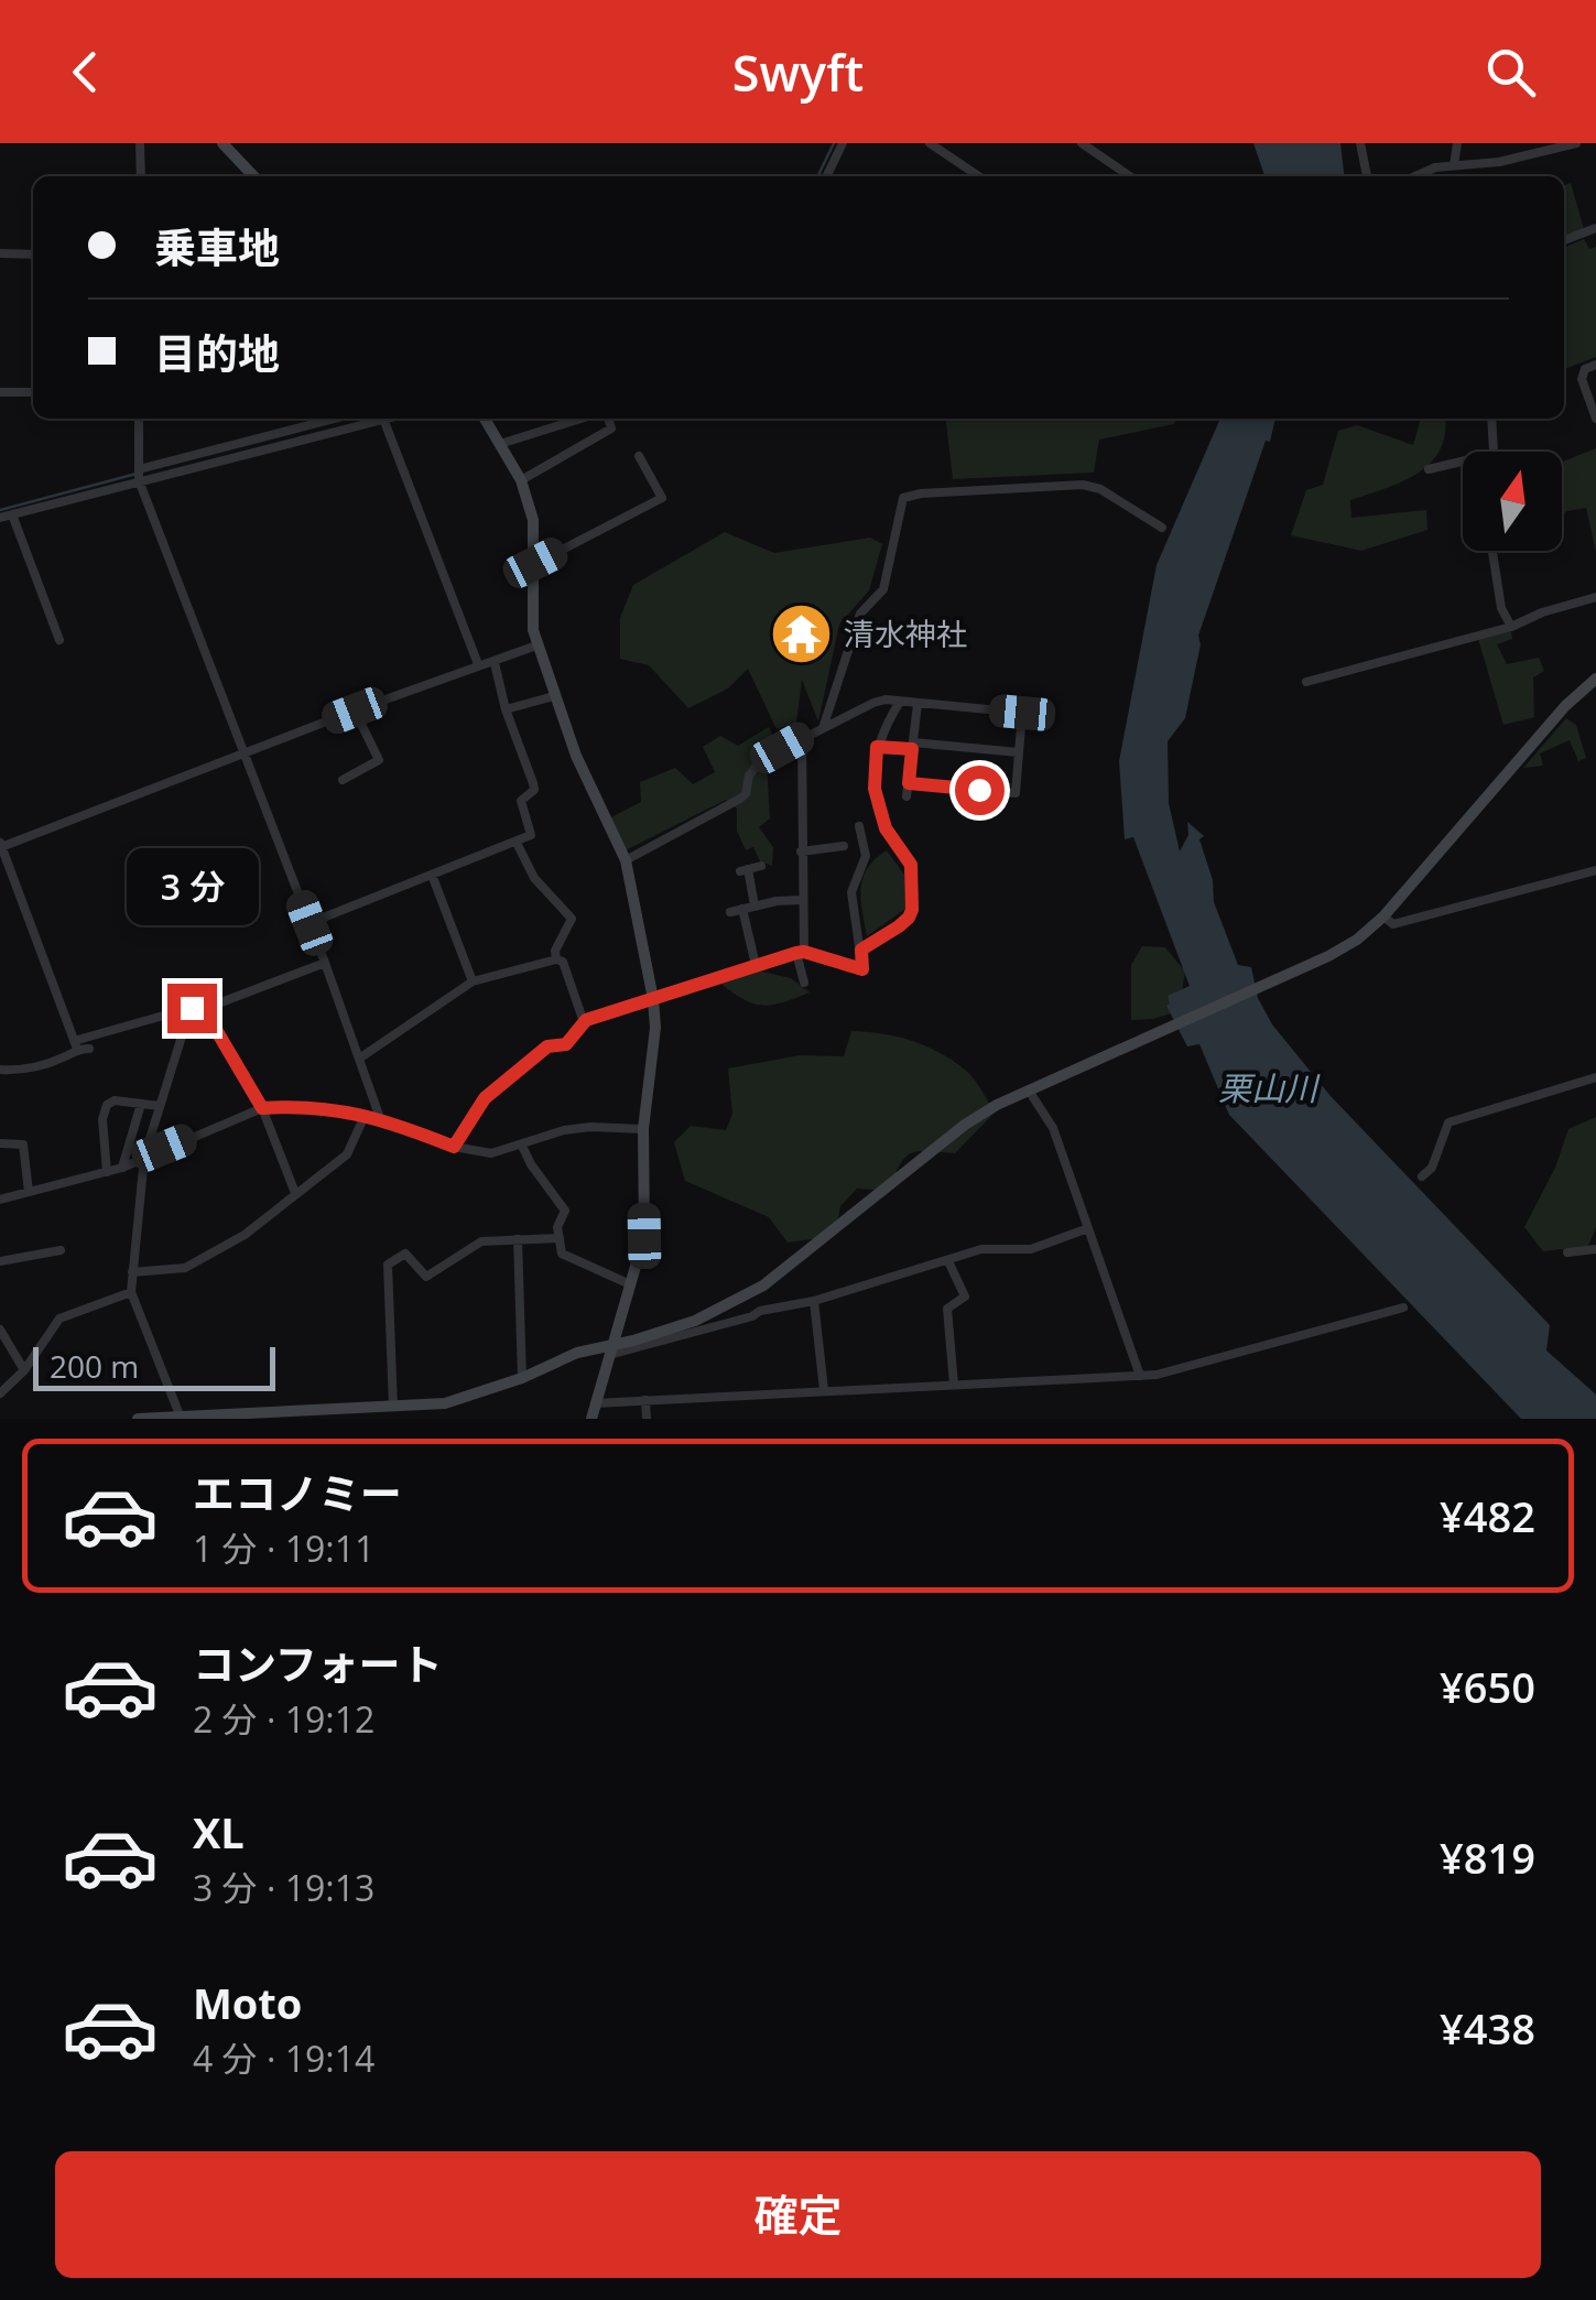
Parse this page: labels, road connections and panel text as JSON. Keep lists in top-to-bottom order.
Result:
{
  "water": ["栗山川"],
  "places": {
    "temple": ["清水神社"]
  },
  "scale_bar": "200 m",
  "north": "top",
  "page": {
    "header": "Swyft",
    "banner": ["乗車地", "目的地"],
    "bubble": "3 分",
    "scale": "200 m",
    "list": [
      {
        "name": "エコノミー",
        "note": "1 分 · 19:11",
        "value": "¥482"
      },
      {
        "name": "コンフォート",
        "note": "2 分 · 19:12",
        "value": "¥650"
      },
      {
        "name": "XL",
        "note": "3 分 · 19:13",
        "value": "¥819"
      },
      {
        "name": "Moto",
        "note": "4 分 · 19:14",
        "value": "¥438"
      }
    ],
    "buttons": "確定"
  }
}
